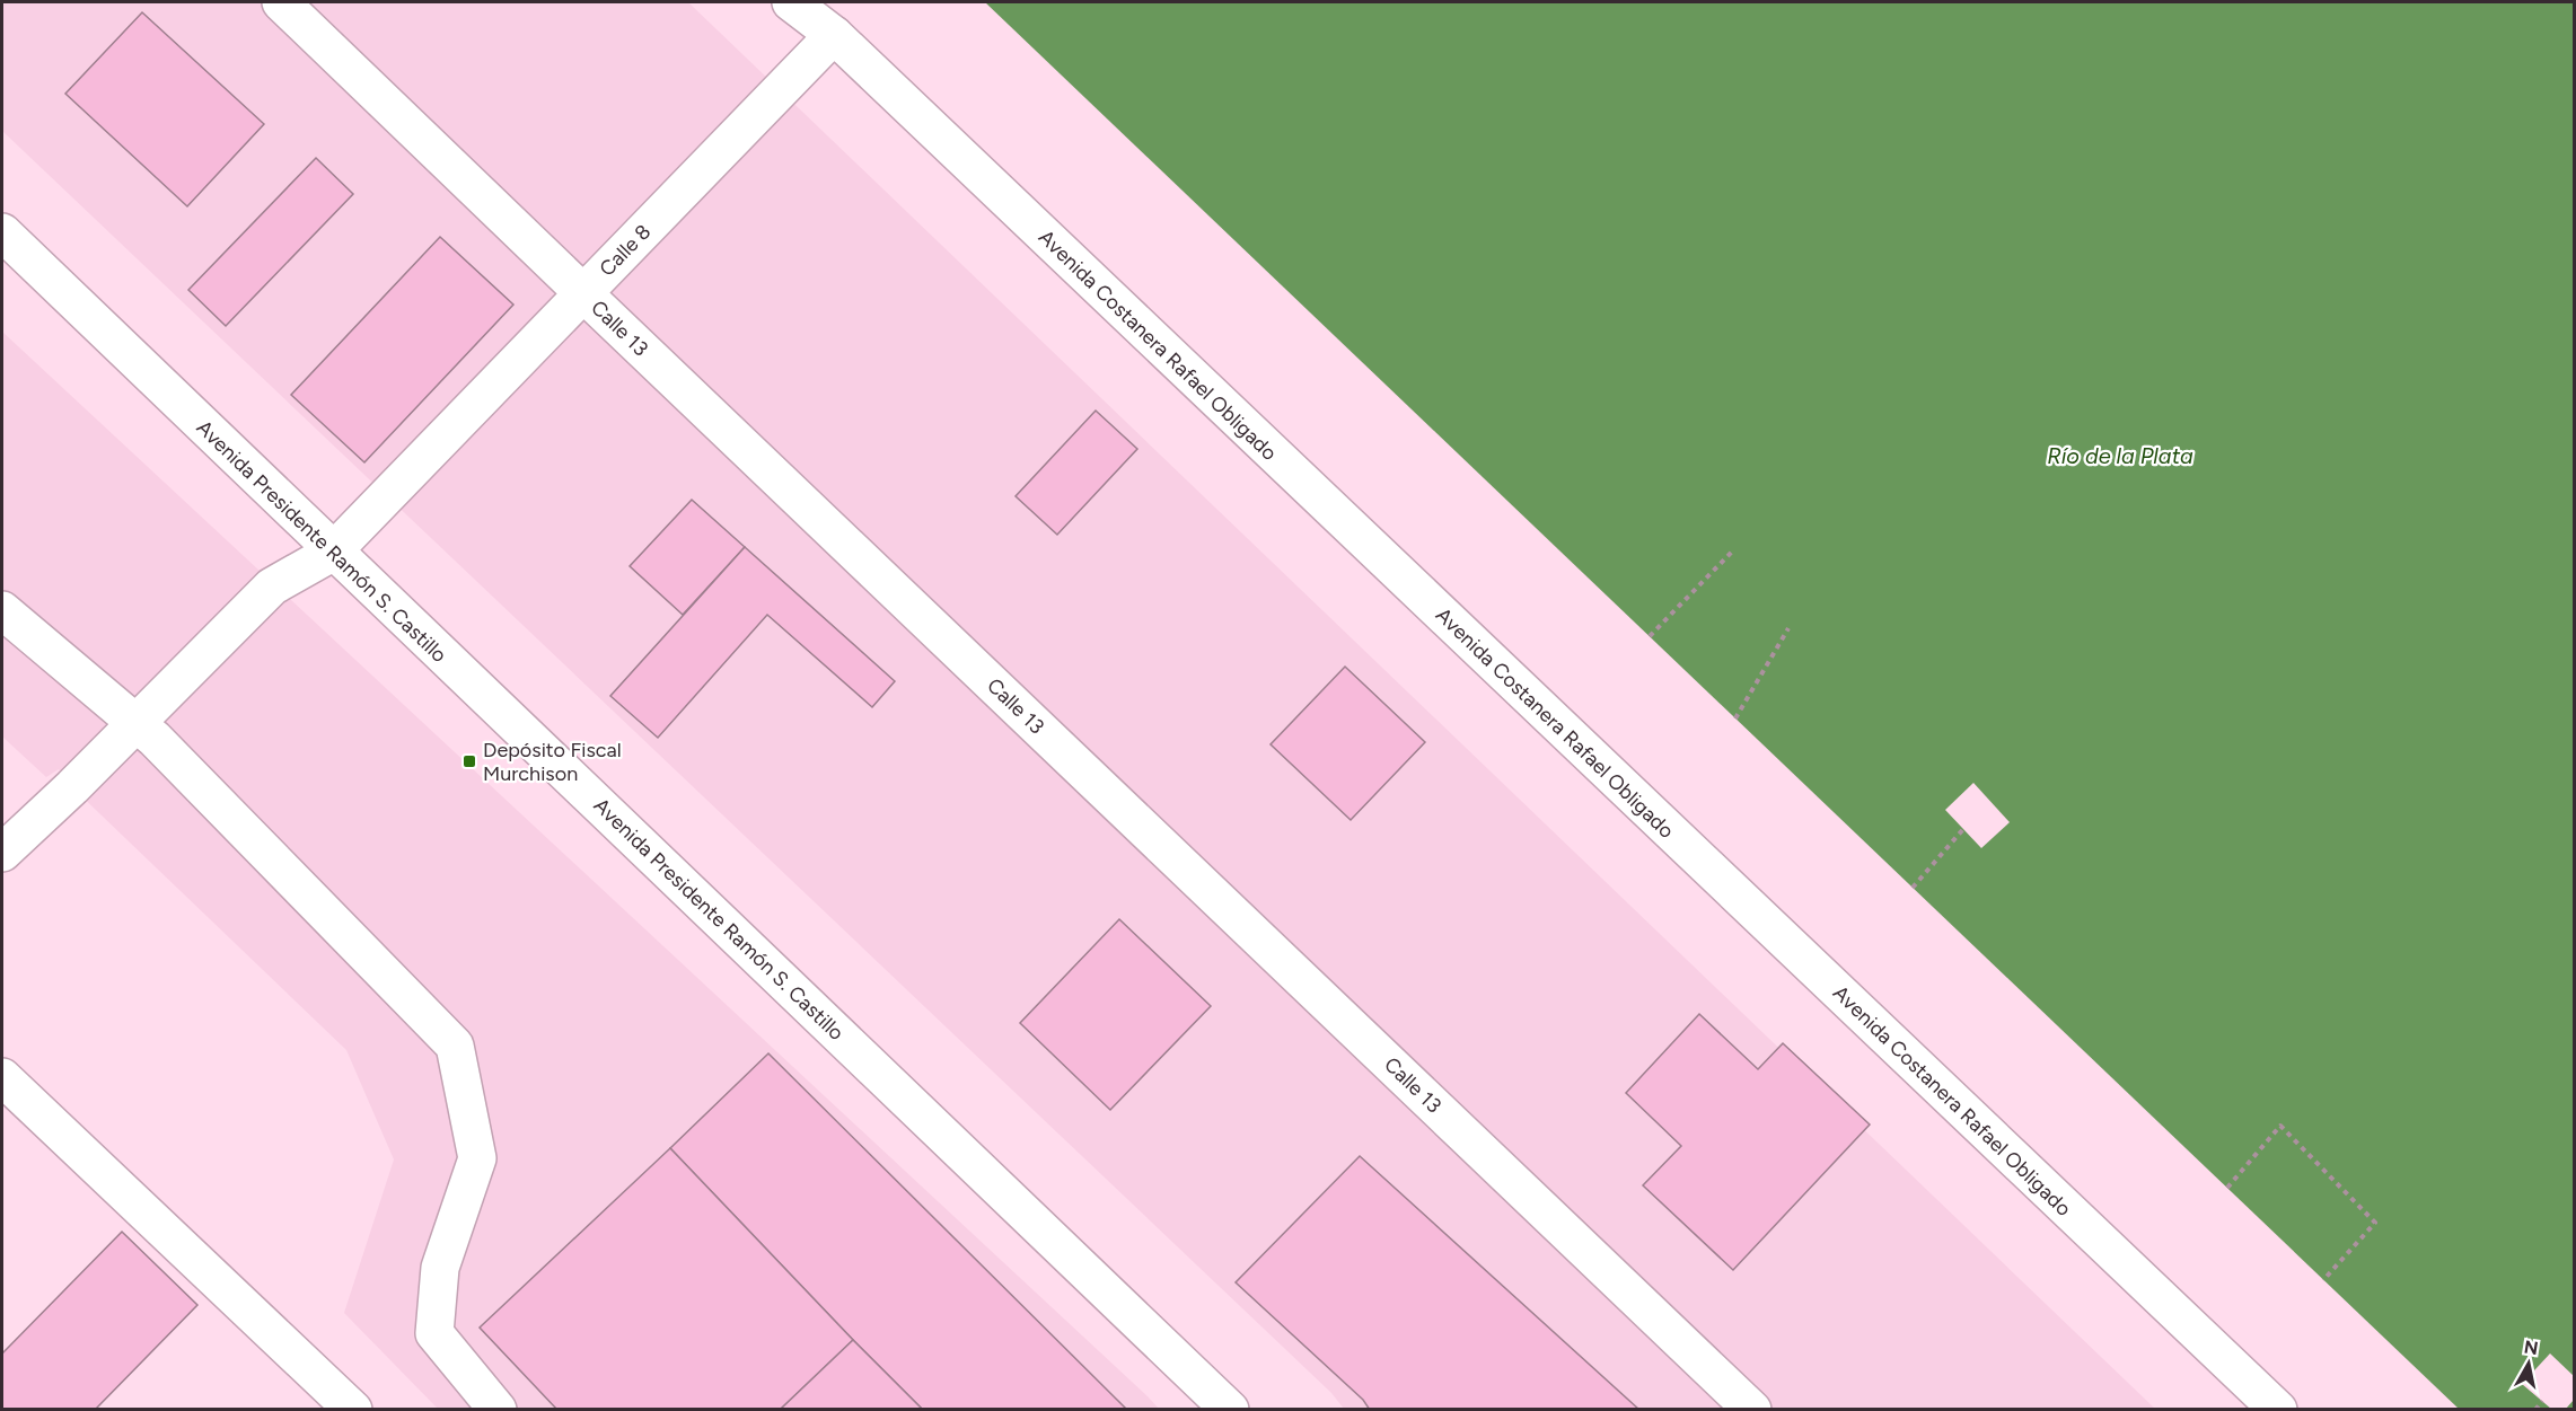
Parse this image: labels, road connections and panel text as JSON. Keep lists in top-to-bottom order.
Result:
{
  "streets": {
    "main road": [
      "Calle 8",
      "Calle 13",
      "Avenida Costanera Rafael Obligado",
      "Avenida Presidente Ramón S. Castillo"
    ]
  },
  "crossings": [
    ["Calle 8", "Calle 13"],
    ["Calle 8", "Avenida Costanera Rafael Obligado"],
    ["Calle 8", "Avenida Presidente Ramón S. Castillo"]
  ],
  "water": ["Río de la Plata"],
  "places": {
    "transit": ["Depósito Fiscal Murchison"]
  },
  "north": "top"
}
